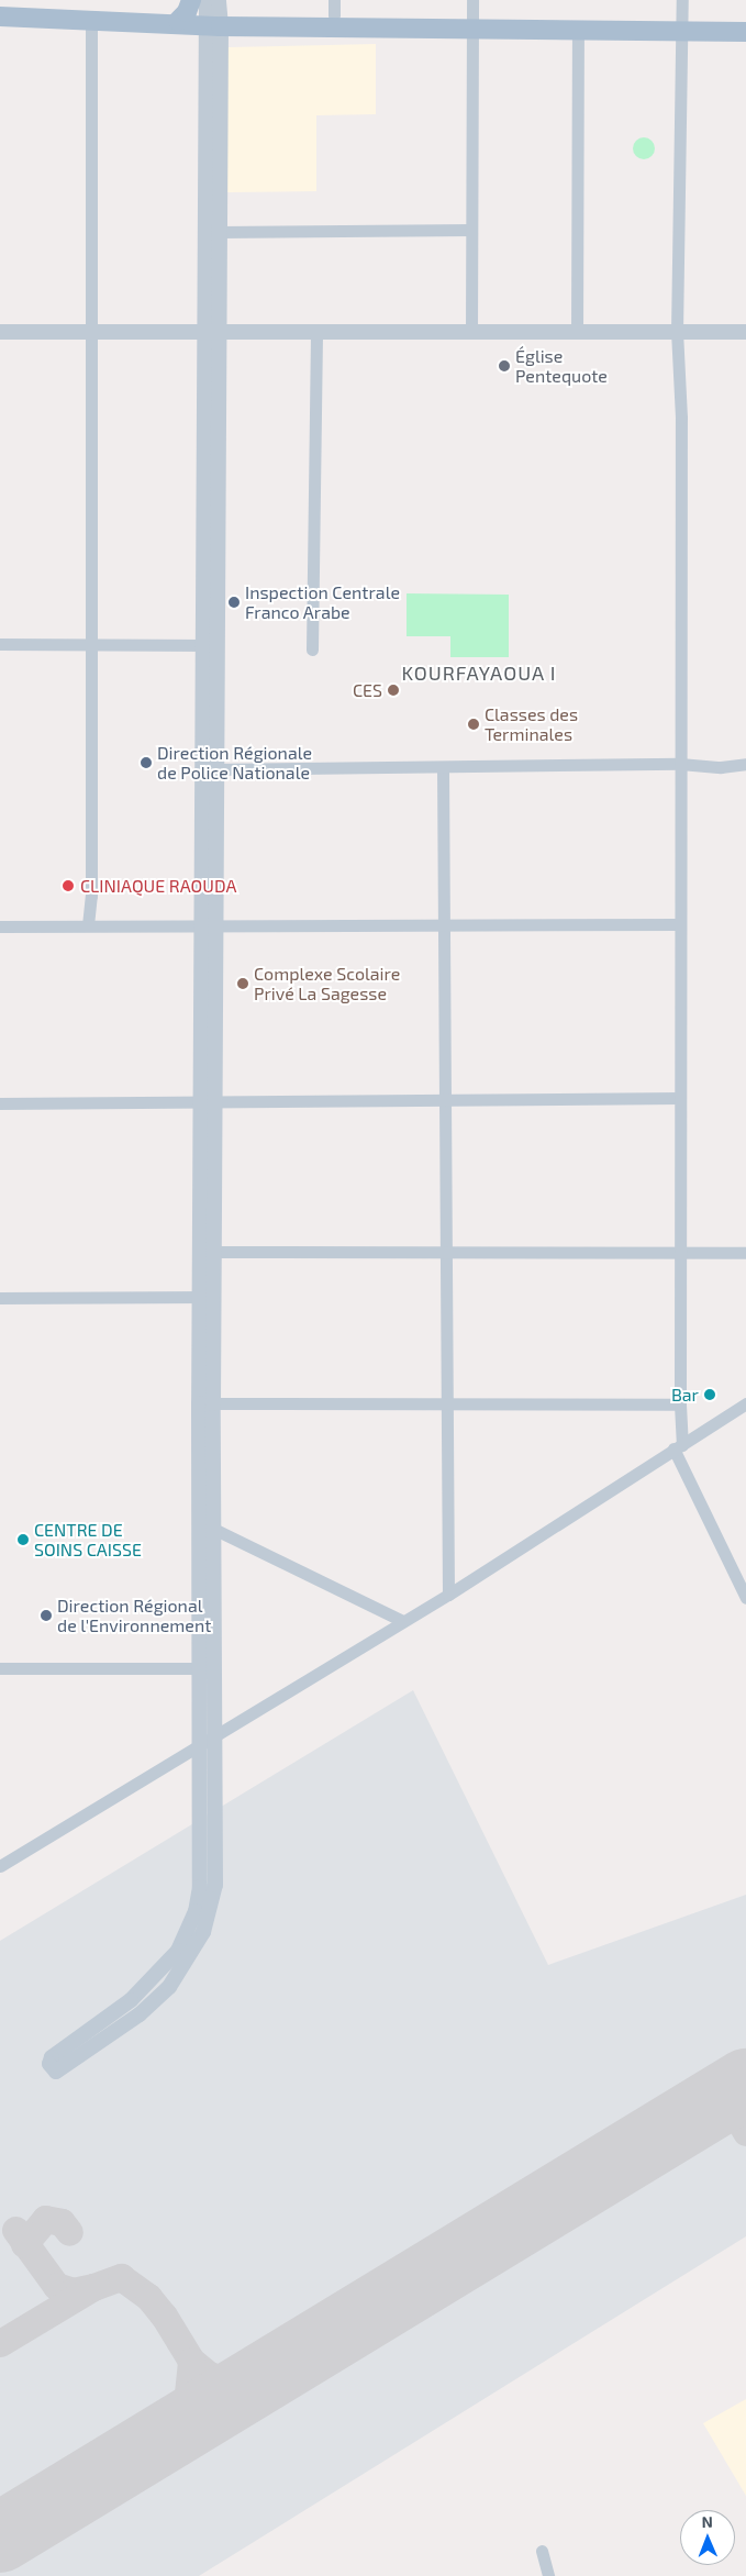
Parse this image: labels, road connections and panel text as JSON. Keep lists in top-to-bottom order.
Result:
{
  "districts": ["KOURFAYAOUA I"],
  "places": [
    "Église Pentequote",
    "Inspection Centrale Franco Arabe",
    "CES",
    "Classes des Terminales",
    "Direction Régionale de Police Nationale",
    "CLINIAQUE RAOUDA",
    "Complexe Scolaire Privé La Sagesse",
    "Bar",
    "CENTRE DE SOINS CAISSE",
    "Direction Régional de l'Environnement"
  ],
  "north": "top"
}
